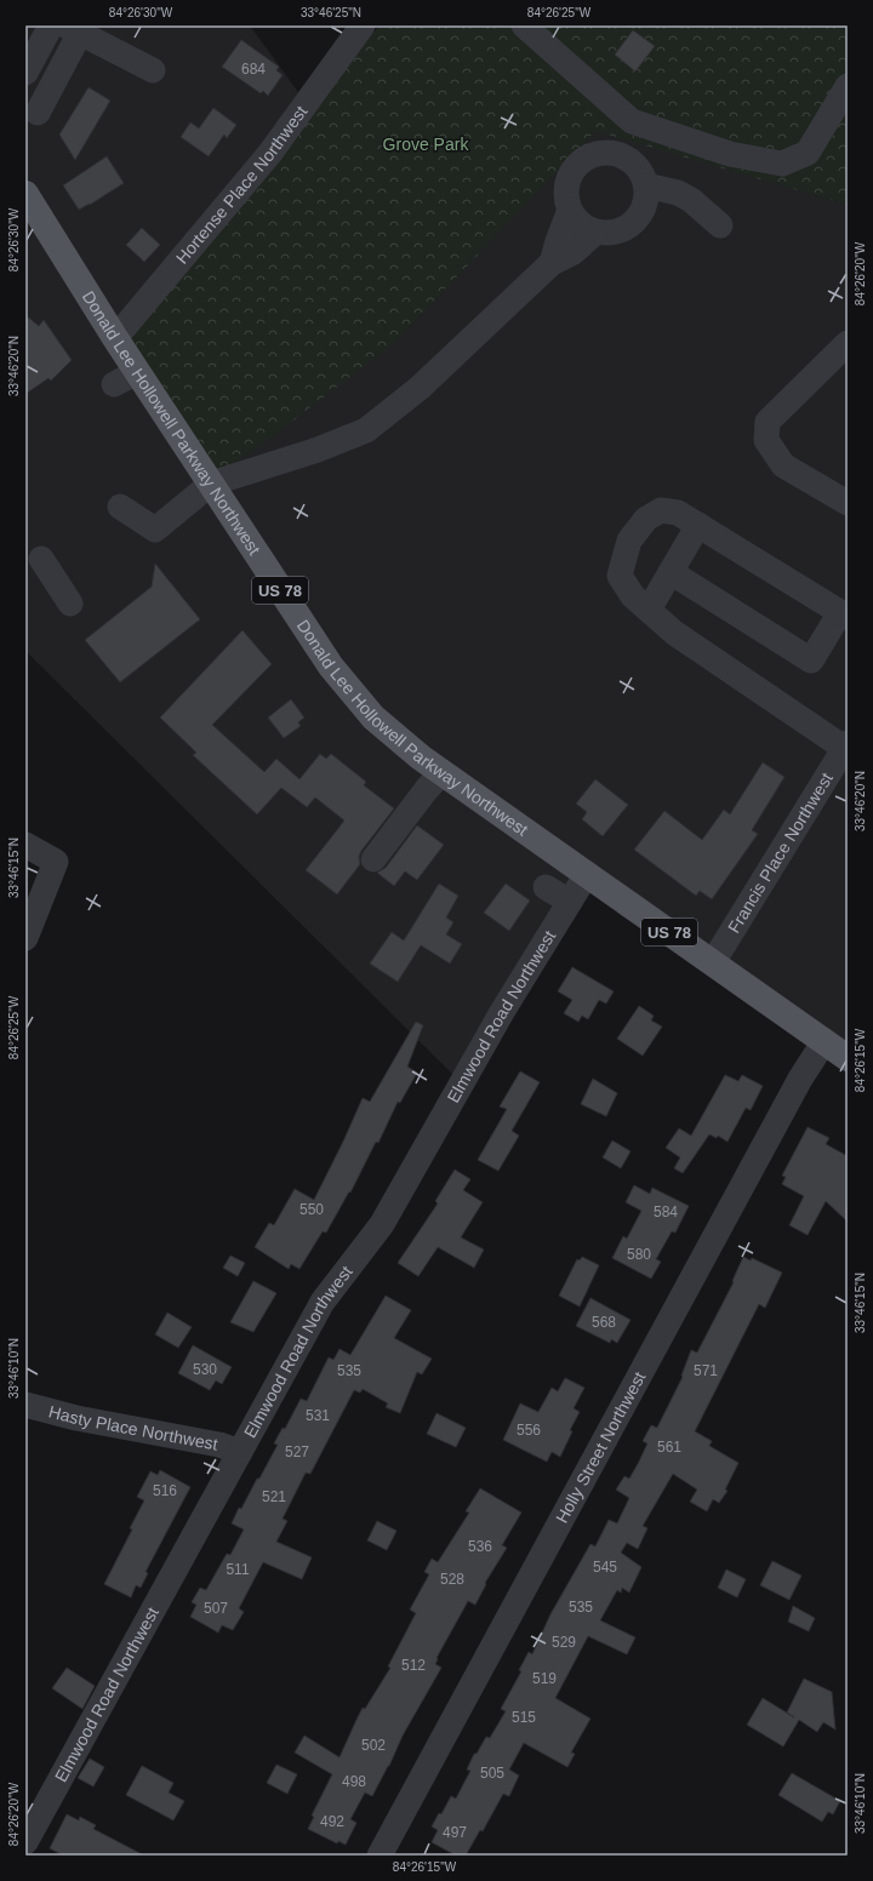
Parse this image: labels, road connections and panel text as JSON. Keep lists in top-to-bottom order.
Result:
{
  "streets": {
    "main road": ["Donald Lee Hollowell Parkway Northwest", "US 78"],
    "street": [
      "Hortense Place Northwest",
      "Francis Place Northwest",
      "Elmwood Road Northwest",
      "Hasty Place Northwest",
      "Holly Street Northwest"
    ]
  },
  "crossings": [
    ["Hortense Place Northwest", "Donald Lee Hollowell Parkway Northwest"],
    ["Donald Lee Hollowell Parkway Northwest", "Francis Place Northwest"],
    ["Donald Lee Hollowell Parkway Northwest", "Elmwood Road Northwest"],
    ["Donald Lee Hollowell Parkway Northwest", "Holly Street Northwest"],
    ["Elmwood Road Northwest", "Hasty Place Northwest"]
  ],
  "parks": ["Grove Park"],
  "house_numbers": [
    "684",
    "550",
    "584",
    "580",
    "568",
    "530",
    "535",
    "571",
    "531",
    "556",
    "561",
    "527",
    "516",
    "521",
    "536",
    "545",
    "511",
    "528",
    "535",
    "507",
    "529",
    "512",
    "519",
    "515",
    "502",
    "505",
    "498",
    "492",
    "497"
  ],
  "coordinates": [
    "84°26'30\"W",
    "33°46'25\"N",
    "84°26'25\"W",
    "84°26'20\"W",
    "33°46'20\"N",
    "33°46'15\"N",
    "84°26'15\"W",
    "33°46'10\"N"
  ]
}
